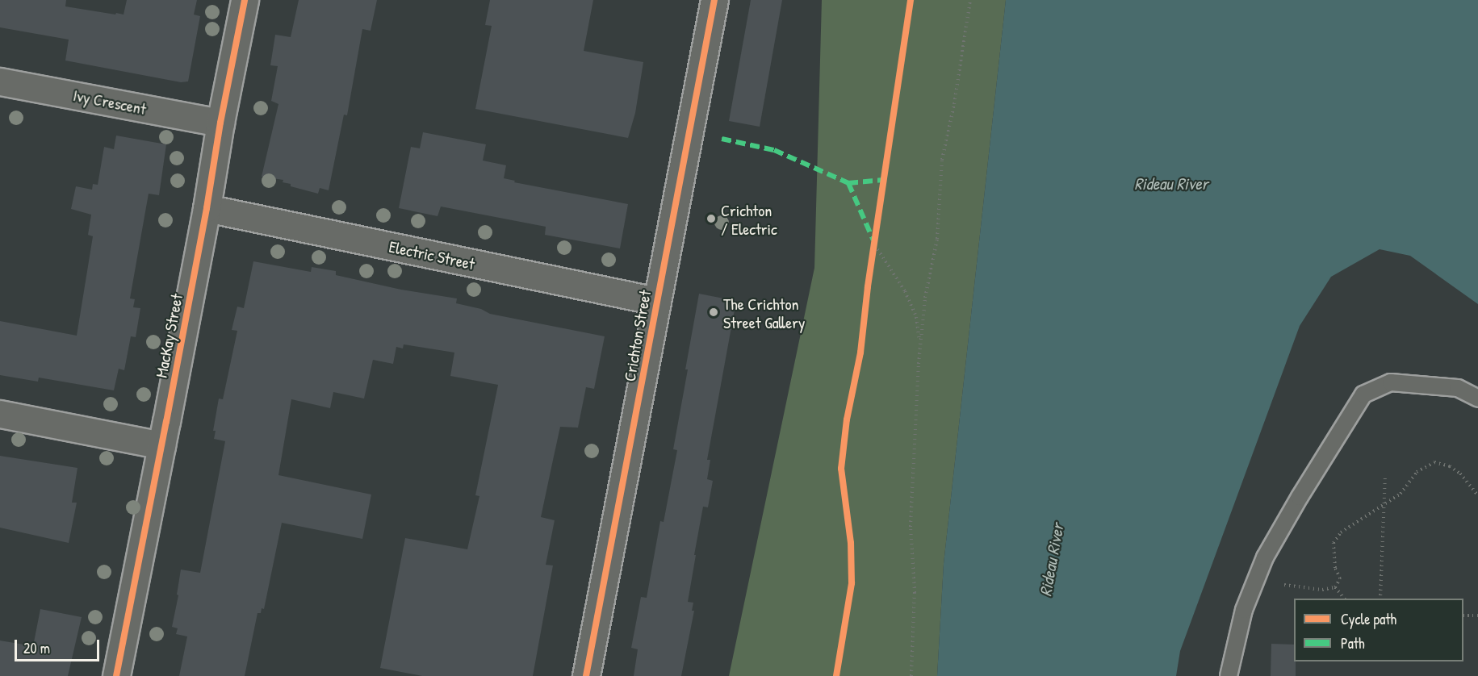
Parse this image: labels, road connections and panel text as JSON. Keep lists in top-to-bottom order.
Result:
{
  "streets": {
    "street": [
      "Ivy Crescent",
      "Electric Street",
      "MacKay Street",
      "Crichton Street"
    ]
  },
  "crossings": [
    ["Ivy Crescent", "MacKay Street"],
    ["Electric Street", "MacKay Street"],
    ["Electric Street", "Crichton Street"]
  ],
  "water": ["Rideau River"],
  "places": ["Crichton / Electric", "The Crichton Street Gallery"],
  "legend": ["Cycle path", "Path"],
  "scale_bar": "20 m"
}
